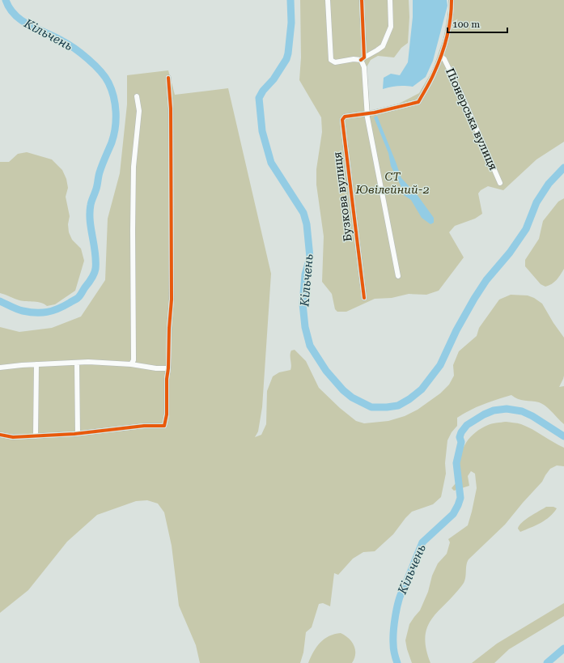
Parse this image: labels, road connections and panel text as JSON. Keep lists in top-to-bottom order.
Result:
{
  "streets": {
    "street": ["Піонерська вулиця", "Бузкова вулиця"]
  },
  "water": ["Кільчень"],
  "parks": ["СT Ювілейний-2"],
  "scale_bar": "100 m"
}
